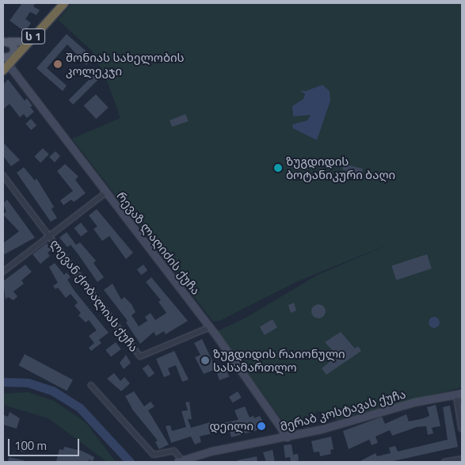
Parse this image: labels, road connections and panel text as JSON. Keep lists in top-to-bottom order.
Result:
{
  "streets": {
    "highway": ["ს 1"],
    "street": ["რევაზ ლაღიძის ქუჩა", "ლევან ქობალიას ქუჩა", "მერაბ კოსტავას ქუჩა"]
  },
  "crossings": [
    ["ს 1", "რევაზ ლაღიძის ქუჩა"],
    ["რევაზ ლაღიძის ქუჩა", "ლევან ქობალიას ქუჩა"],
    ["რევაზ ლაღიძის ქუჩა", "მერაბ კოსტავას ქუჩა"]
  ],
  "places": [
    "შონიას სახელობის კოლეკჯი",
    "ზუგდიდის ბოტანიკური ბაღი",
    "ზუგდიდის რაიონული სასამართლო",
    "დეილი"
  ],
  "scale_bar": "100 m"
}
